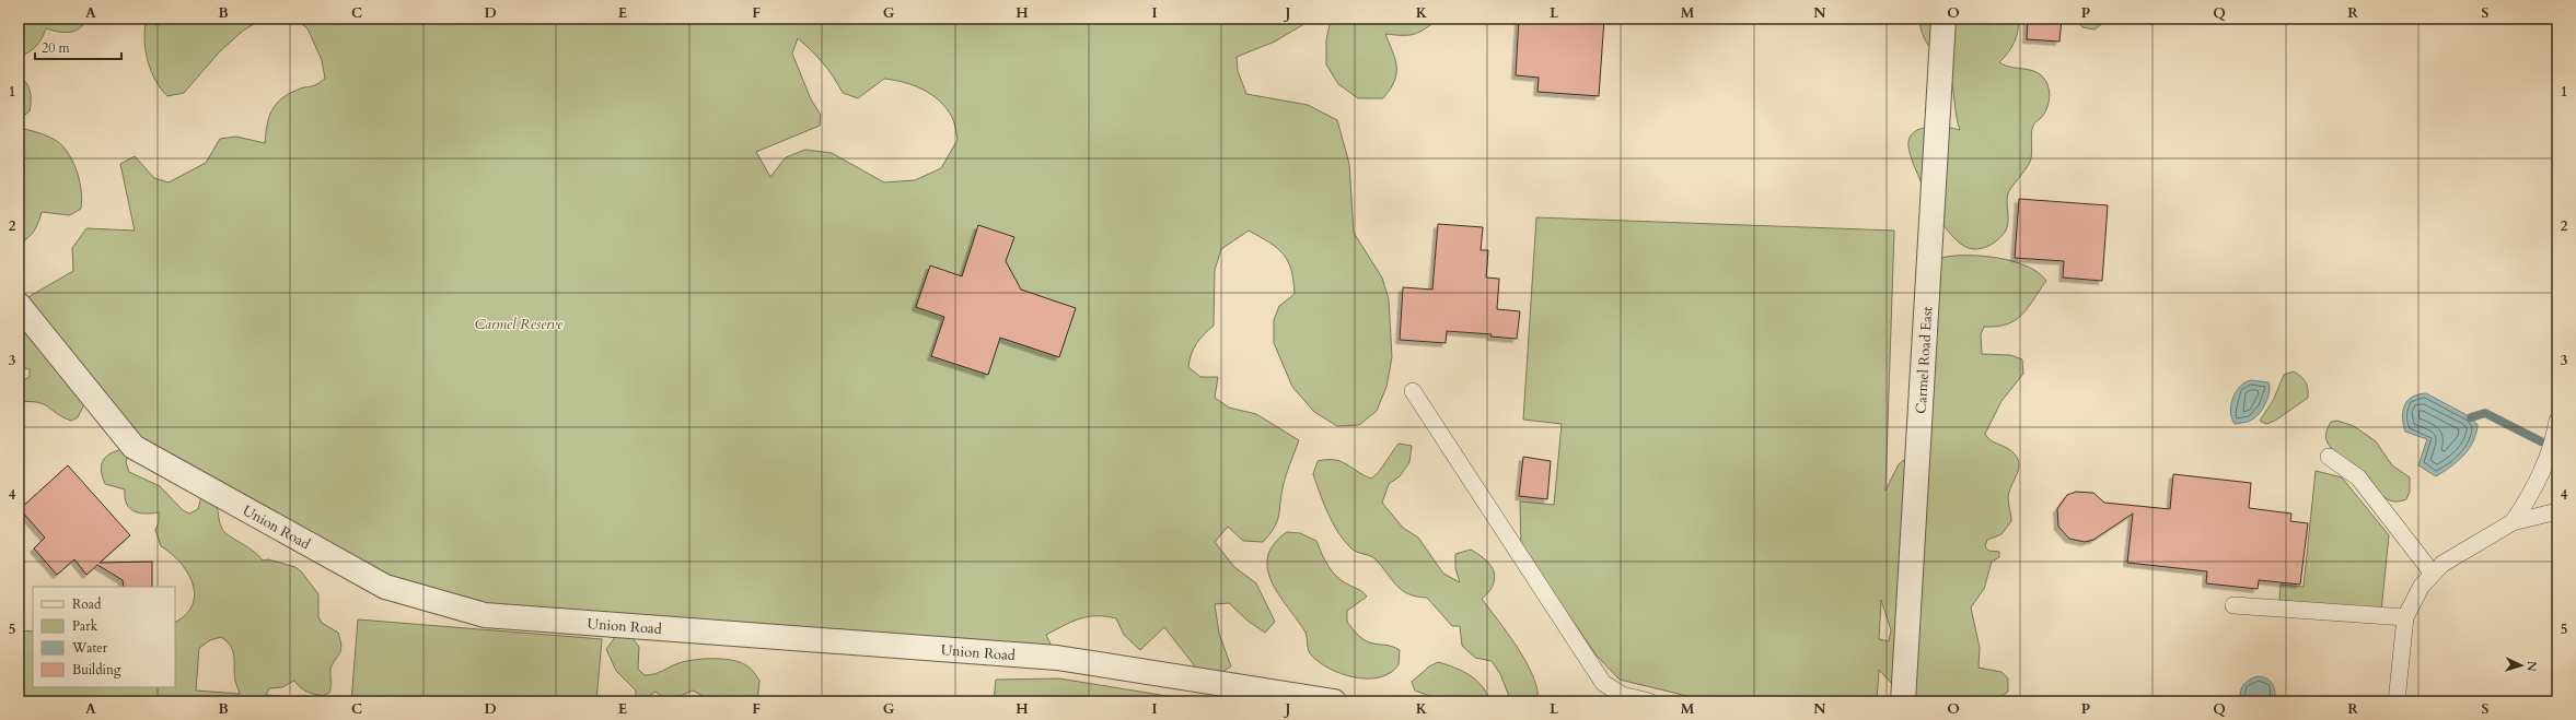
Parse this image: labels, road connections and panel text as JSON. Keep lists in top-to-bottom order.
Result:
{
  "streets": {
    "street": ["Carmel Road East", "Union Road"]
  },
  "parks": ["Carmel Reserve"],
  "legend": [
    "Road",
    "Park",
    "Water",
    "Building"
  ],
  "scale_bar": "20 m",
  "north": "right",
  "grid": {
    "columns": [
      "A",
      "B",
      "C",
      "D",
      "E",
      "F",
      "G",
      "H",
      "I",
      "J",
      "K",
      "L",
      "M",
      "N",
      "O",
      "P",
      "Q",
      "R",
      "S"
    ],
    "rows": [
      "1",
      "2",
      "3",
      "4",
      "5"
    ]
  }
}
